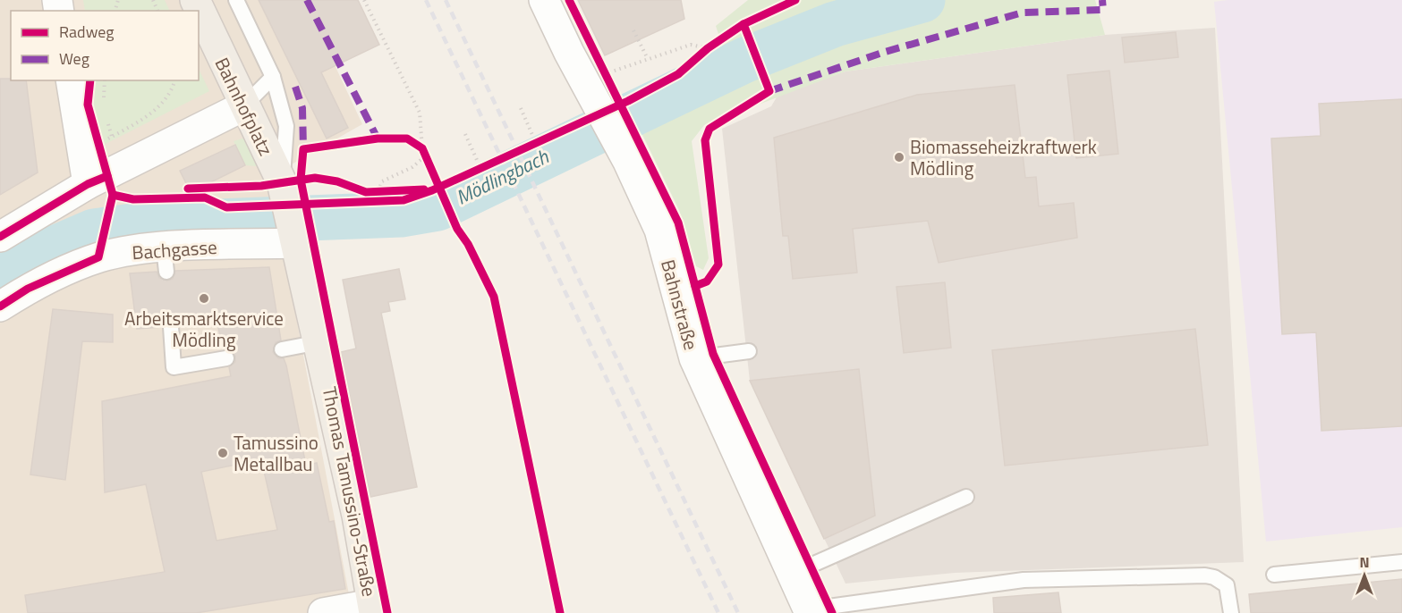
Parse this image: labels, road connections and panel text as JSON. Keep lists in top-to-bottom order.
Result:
{
  "streets": {
    "main road": ["Bahnhofplatz", "Thomas Tamussino-Straße"],
    "street": ["Bachgasse", "Bahnstraße"]
  },
  "crossings": [
    ["Bahnhofplatz", "Thomas Tamussino-Straße"],
    ["Bachgasse", "Thomas Tamussino-Straße"]
  ],
  "water": ["Mödlingbach"],
  "places": ["Biomasseheizkraftwerk Mödling", "Arbeitsmarktservice Mödling", "Tamussino Metallbau"],
  "legend": ["Radweg", "Weg"],
  "north": "top"
}
